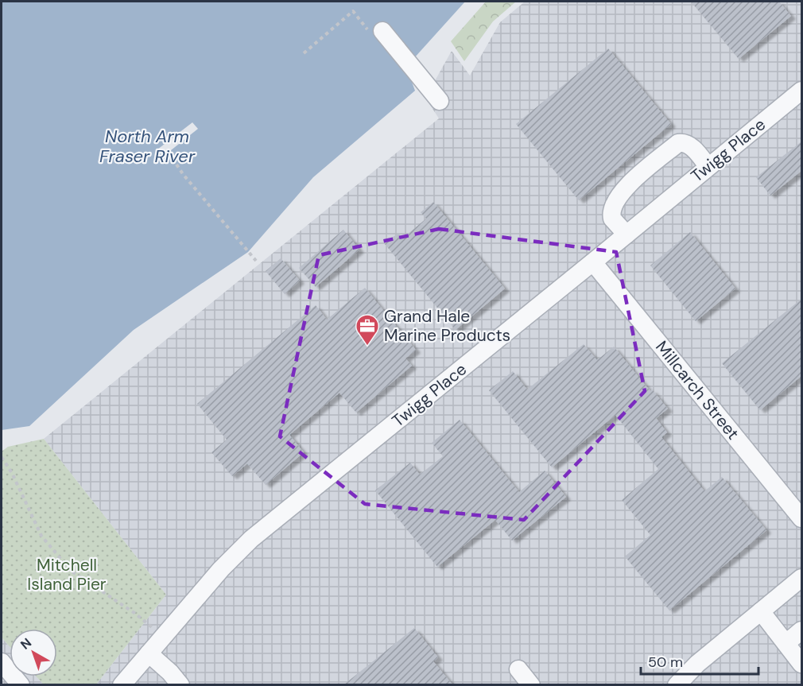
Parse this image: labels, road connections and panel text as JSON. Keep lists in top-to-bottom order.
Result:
{
  "streets": {
    "street": ["Twigg Place", "Millcarch Street"]
  },
  "crossings": [
    ["Twigg Place", "Millcarch Street"]
  ],
  "water": ["North Arm Fraser River"],
  "parks": ["Mitchell Island Pier"],
  "places": {
    "office": ["Grand Hale Marine Products"]
  },
  "scale_bar": "50 m",
  "north": "top left"
}
